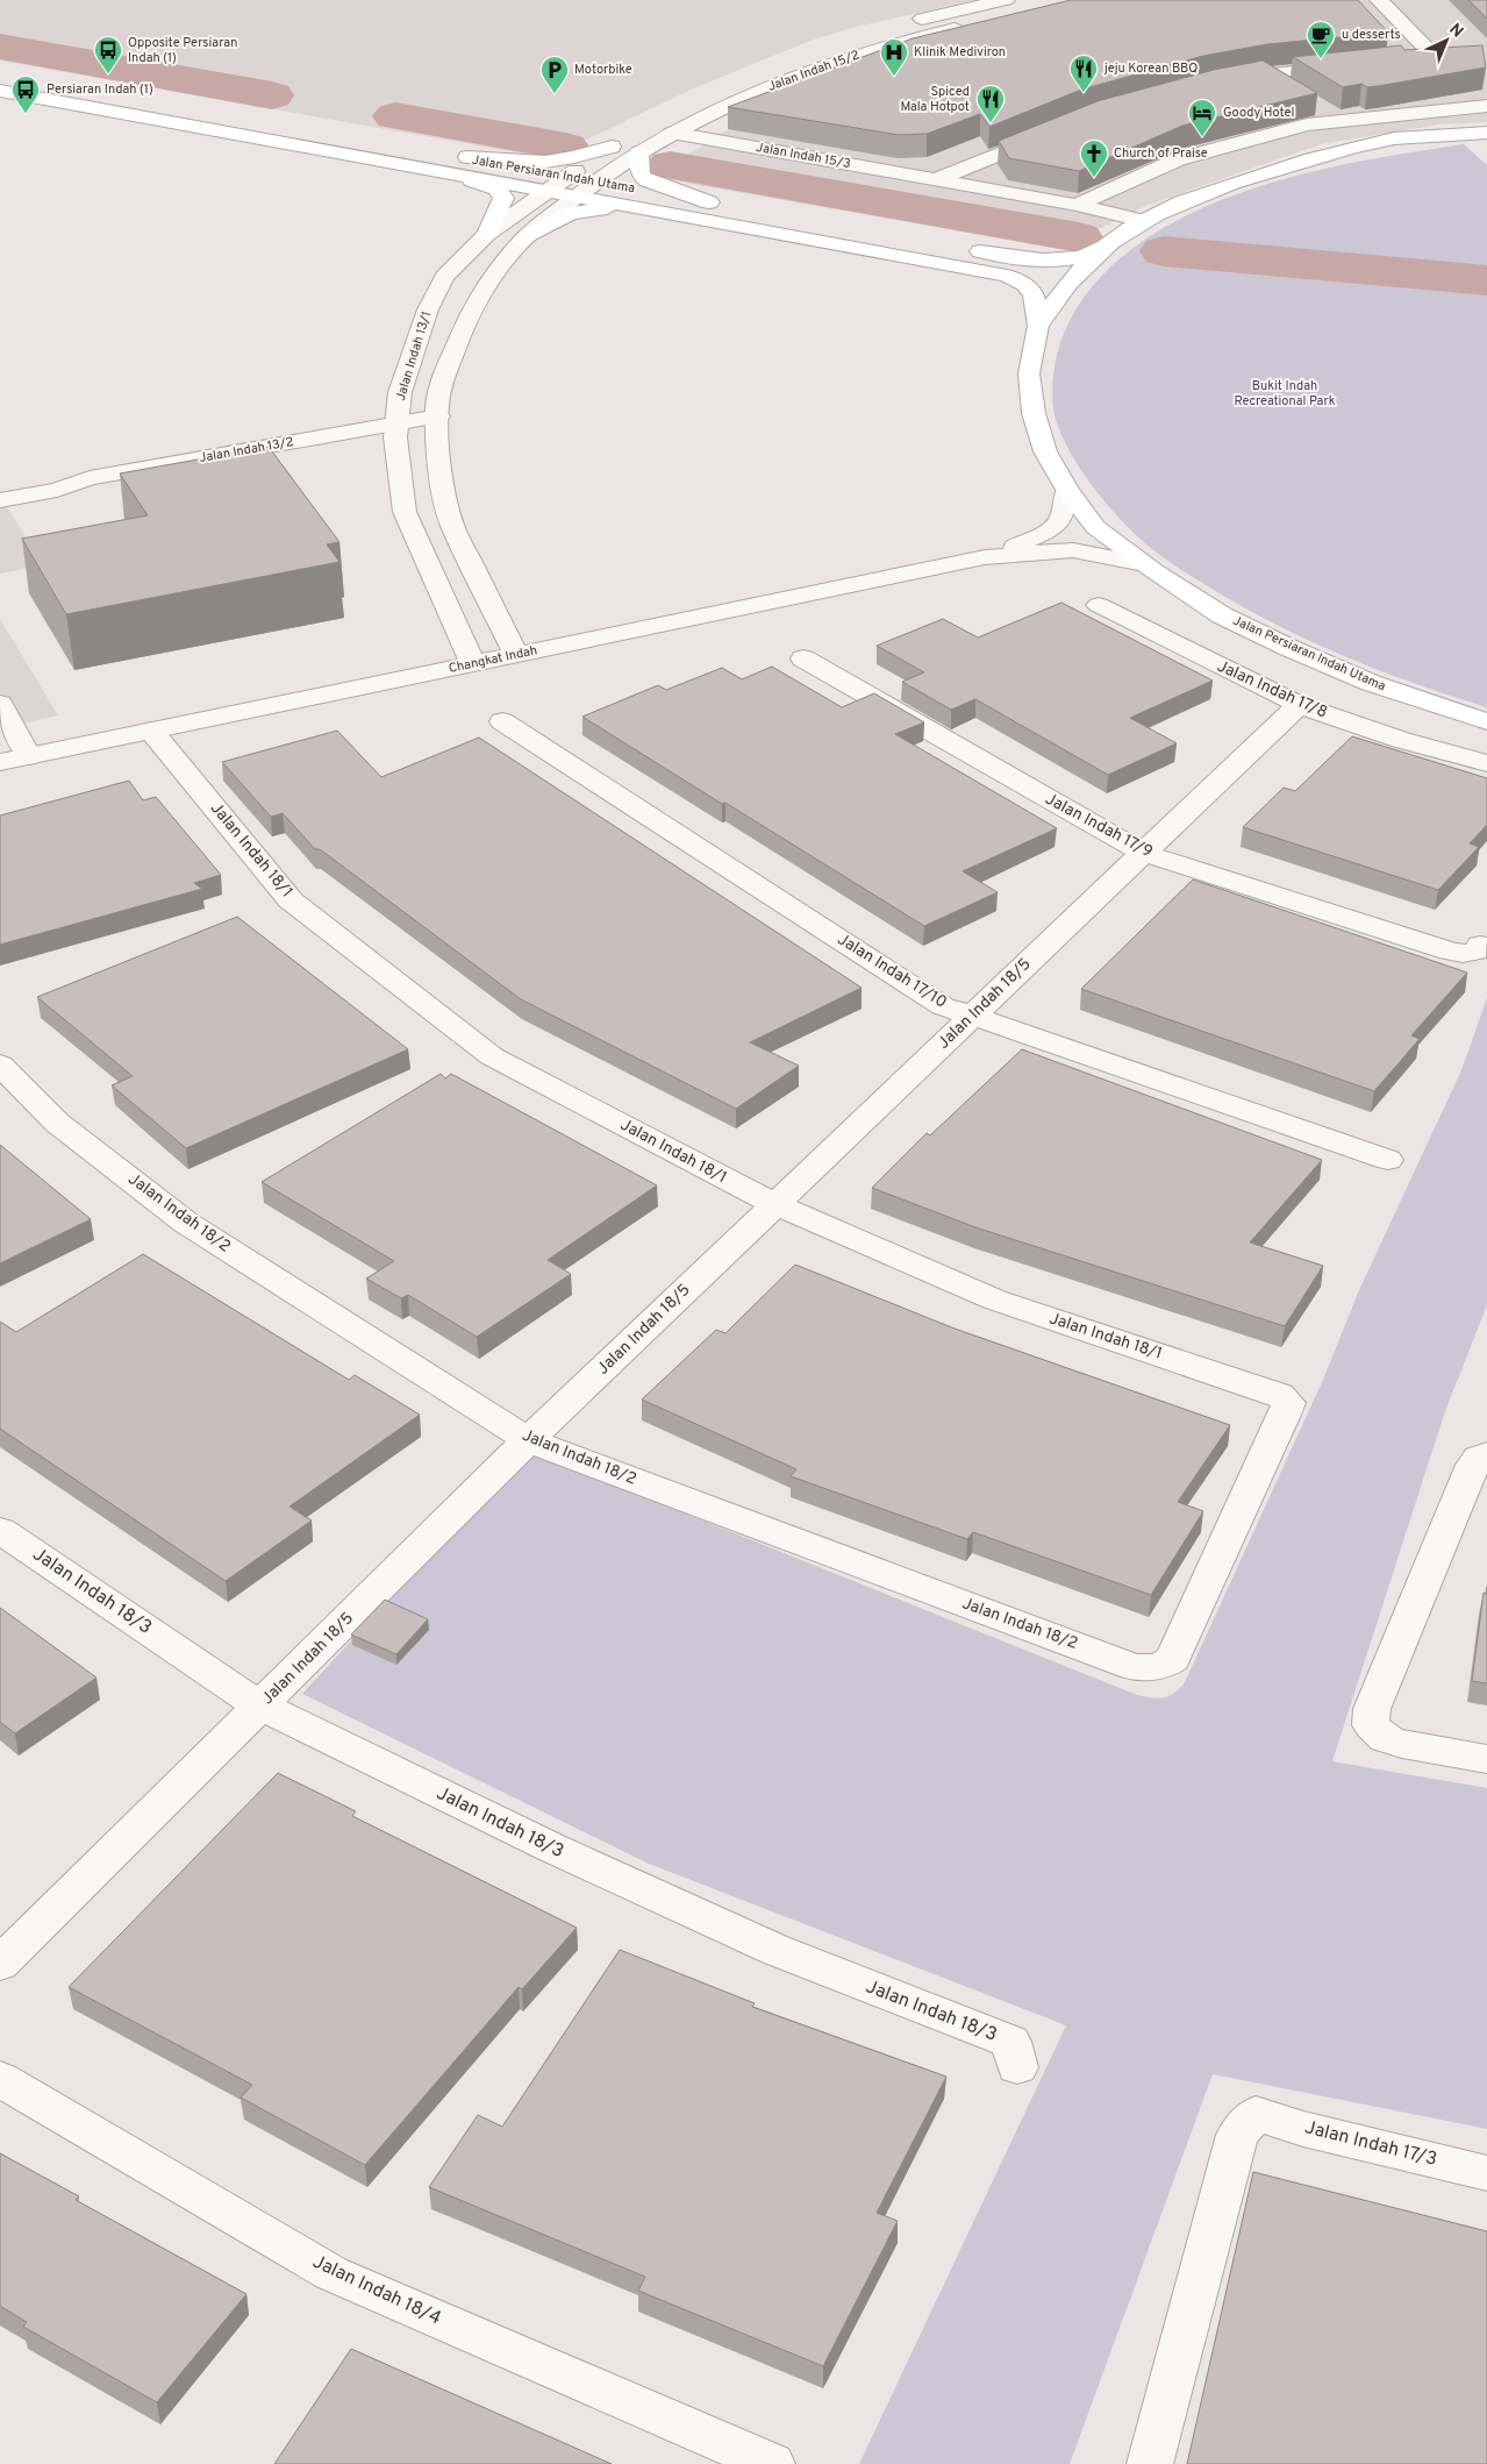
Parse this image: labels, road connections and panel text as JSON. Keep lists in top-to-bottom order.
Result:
{
  "streets": {
    "main road": ["Jalan Persiaran Indah Utama"],
    "street": [
      "Jalan Indah 15/2",
      "Jalan Indah 15/3",
      "Jalan Indah 13/1",
      "Jalan Indah 13/2",
      "Changkat Indah",
      "Jalan Indah 17/8",
      "Jalan Indah 17/9",
      "Jalan Indah 18/1",
      "Jalan Indah 17/10",
      "Jalan Indah 18/5",
      "Jalan Indah 18/2",
      "Jalan Indah 18/3",
      "Jalan Indah 17/3",
      "Jalan Indah 18/4"
    ]
  },
  "crossings": [
    ["Jalan Indah 15/2", "Jalan Indah 15/3"],
    ["Jalan Indah 15/2", "Jalan Persiaran Indah Utama"],
    ["Jalan Indah 15/2", "Jalan Indah 13/1"],
    ["Jalan Indah 15/3", "Jalan Persiaran Indah Utama"],
    ["Jalan Persiaran Indah Utama", "Jalan Indah 13/1"],
    ["Jalan Persiaran Indah Utama", "Changkat Indah"],
    ["Jalan Indah 13/1", "Jalan Indah 13/2"],
    ["Jalan Indah 13/1", "Changkat Indah"],
    ["Changkat Indah", "Jalan Indah 18/1"],
    ["Jalan Indah 17/8", "Jalan Indah 18/5"],
    ["Jalan Indah 17/9", "Jalan Indah 18/5"],
    ["Jalan Indah 18/1", "Jalan Indah 18/5"],
    ["Jalan Indah 18/1", "Jalan Indah 18/2"],
    ["Jalan Indah 17/10", "Jalan Indah 18/5"],
    ["Jalan Indah 18/5", "Jalan Indah 18/2"],
    ["Jalan Indah 18/5", "Jalan Indah 18/3"]
  ],
  "parks": ["Bukit Indah Recreational Park"],
  "places": {
    "cafe": ["u desserts"],
    "bus stop": ["Opposite Persiaran Indah (1)", "Persiaran Indah (1)"],
    "hospital": ["Klinik Mediviron"],
    "restaurant": ["jeju Korean BBQ", "Spiced Mala Hotpot"],
    "parking": ["Motorbike"],
    "hotel": ["Goody Hotel"],
    "church": ["Church of Praise"]
  },
  "north": "top right"
}
